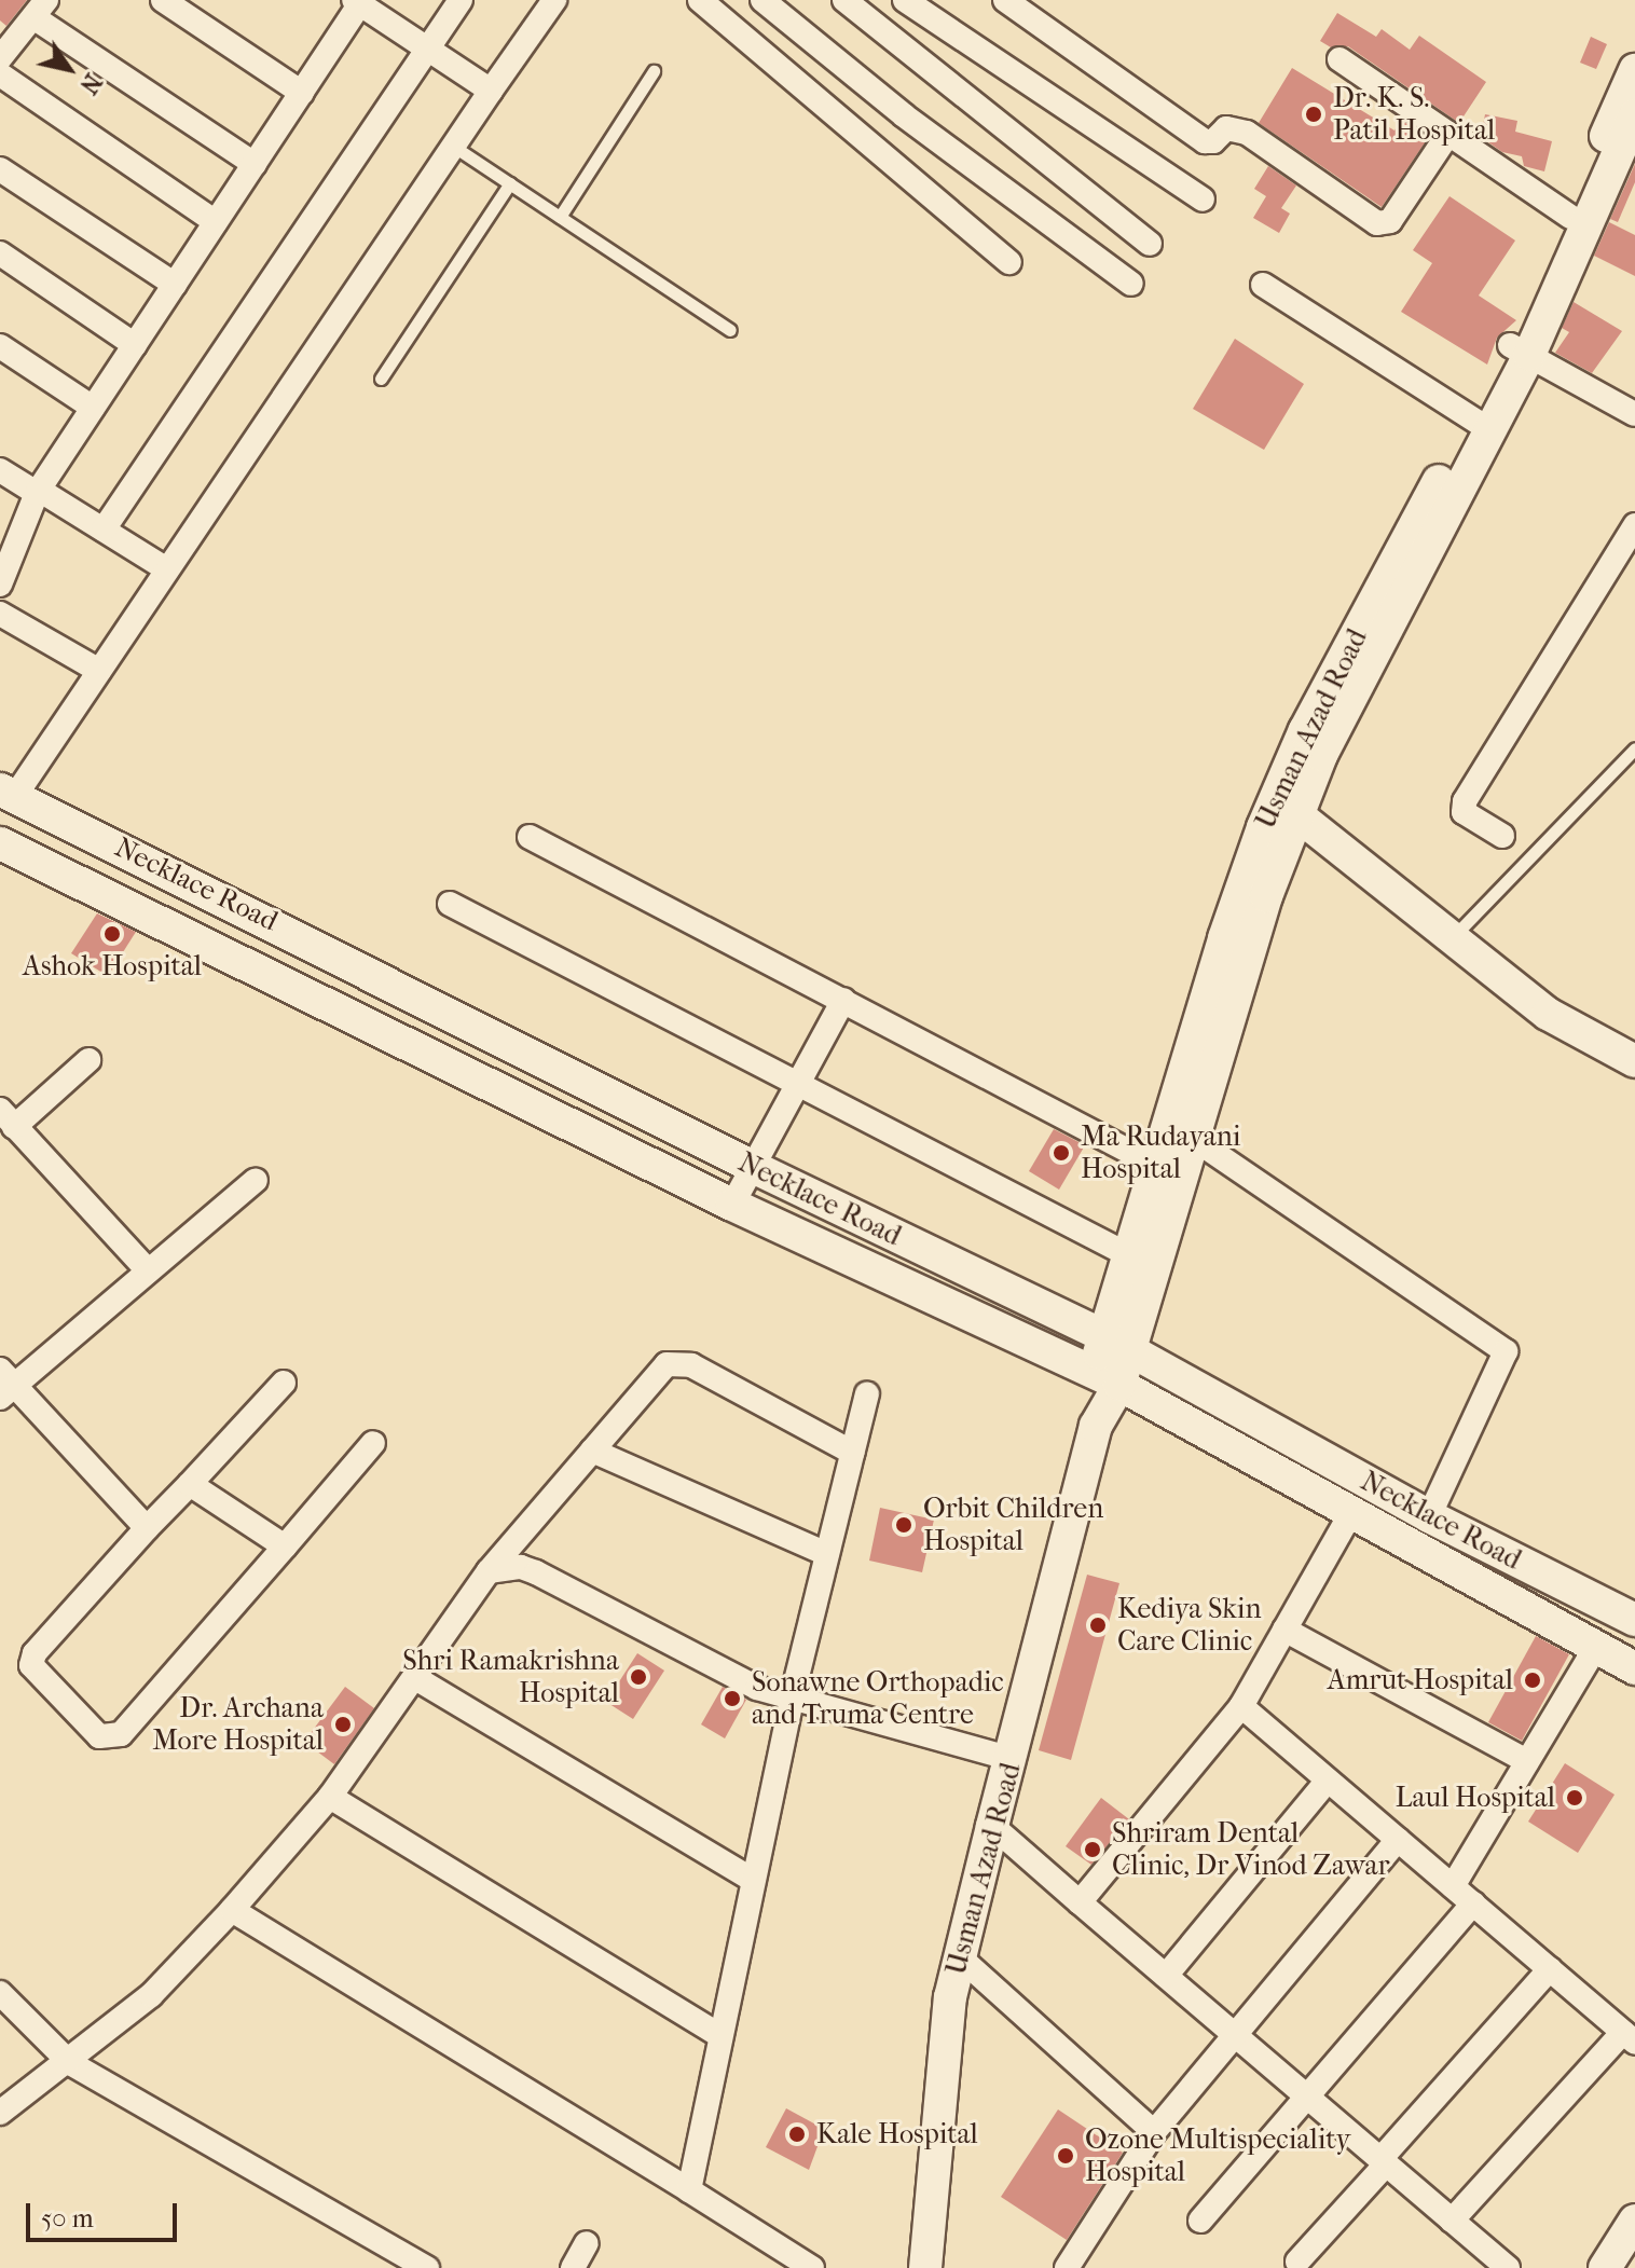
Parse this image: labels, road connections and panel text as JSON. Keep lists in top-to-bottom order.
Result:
{
  "streets": {
    "main road": ["Usman Azad Road", "Necklace Road"]
  },
  "crossings": [
    ["Usman Azad Road", "Necklace Road"]
  ],
  "places": [
    "Dr. K. S. Patil Hospital",
    "Ashok Hospital",
    "Ma Rudayani Hospital",
    "Orbit Children Hospital",
    "Kediya Skin Care Clinic",
    "Shri Ramakrishna Hospital",
    "Amrut Hospital",
    "Sonawne Orthopadic and Truma Centre",
    "Dr. Archana More Hospital",
    "Laul Hospital",
    "Shriram Dental Clinic, Dr Vinod Zawar",
    "Kale Hospital",
    "Ozone Multispeciality Hospital"
  ],
  "scale_bar": "50 m",
  "north": "bottom right"
}
